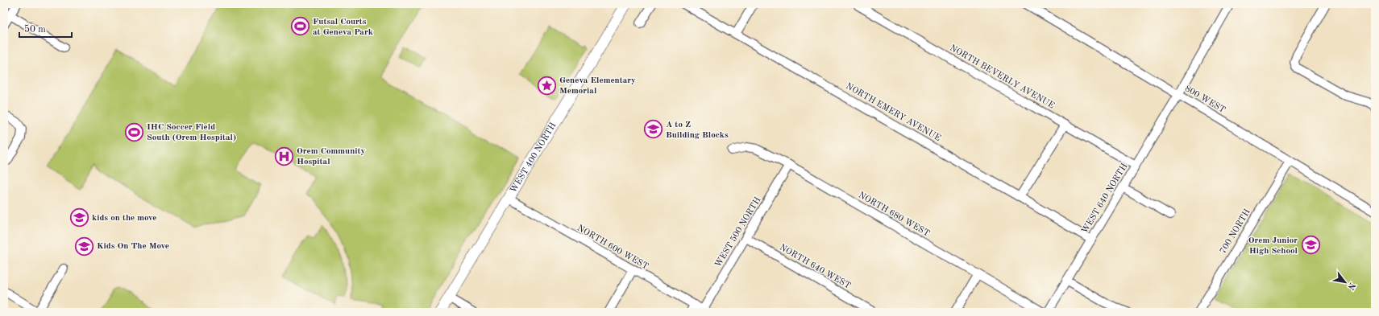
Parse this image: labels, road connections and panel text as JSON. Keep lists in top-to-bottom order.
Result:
{
  "streets": {
    "main road": ["WEST 400 NORTH"],
    "street": [
      "NORTH BEVERLY AVENUE",
      "800 WEST",
      "NORTH EMERY AVENUE",
      "WEST 640 NORTH",
      "NORTH 680 WEST",
      "700 NORTH",
      "WEST 500 NORTH",
      "NORTH 600 WEST",
      "NORTH 640 WEST"
    ]
  },
  "crossings": [
    ["NORTH BEVERLY AVENUE", "WEST 640 NORTH"],
    ["800 WEST", "WEST 640 NORTH"],
    ["800 WEST", "700 NORTH"],
    ["NORTH EMERY AVENUE", "WEST 640 NORTH"],
    ["WEST 400 NORTH", "NORTH 600 WEST"],
    ["NORTH 680 WEST", "WEST 500 NORTH"],
    ["WEST 500 NORTH", "NORTH 600 WEST"],
    ["WEST 500 NORTH", "NORTH 640 WEST"]
  ],
  "places": {
    "sports": ["Futsal Courts at Geneva Park", "IHC Soccer Field South (Orem Hospital)"],
    "place": ["Geneva Elementary Memorial"],
    "school or university": [
      "A to Z Building Blocks",
      "kids on the move",
      "Orem Junior High School",
      "Kids On The Move"
    ],
    "hospital": ["Orem Community Hospital"]
  },
  "scale_bar": "50 m",
  "north": "bottom right"
}
